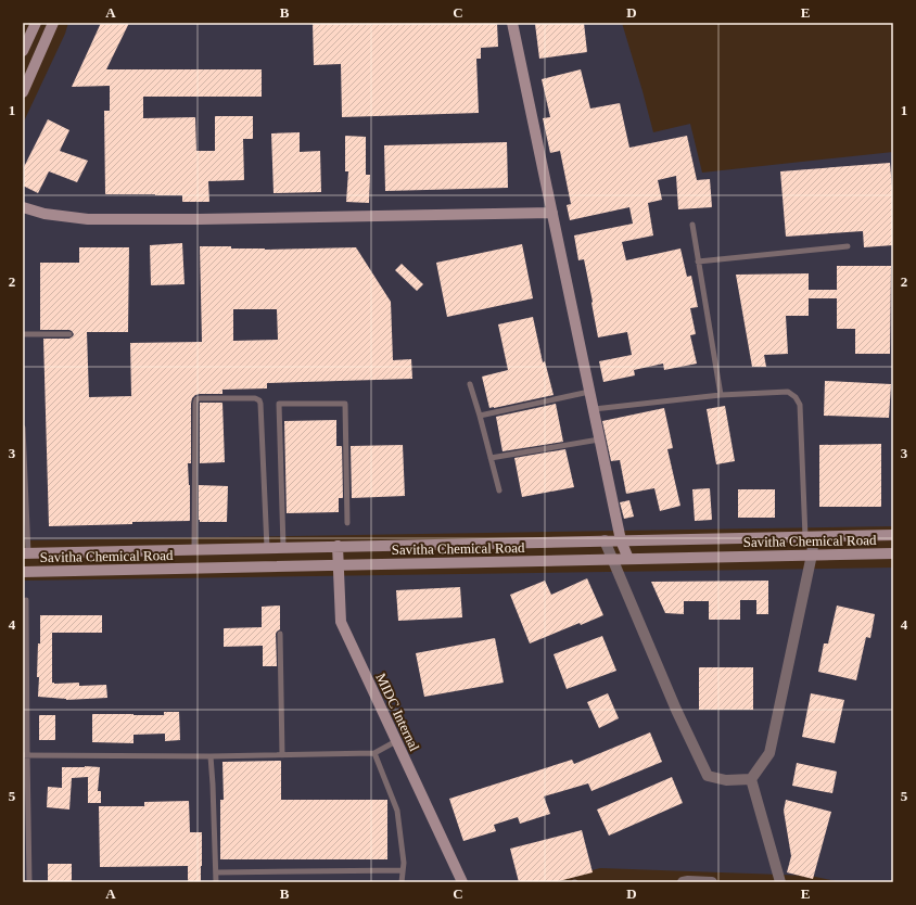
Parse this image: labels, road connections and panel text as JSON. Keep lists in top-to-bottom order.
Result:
{
  "streets": {
    "main road": ["Savitha Chemical Road", "MIDC Internal"]
  },
  "crossings": [
    ["Savitha Chemical Road", "MIDC Internal"]
  ],
  "grid": {
    "columns": [
      "A",
      "B",
      "C",
      "D",
      "E"
    ],
    "rows": [
      "1",
      "2",
      "3",
      "4",
      "5"
    ]
  }
}
